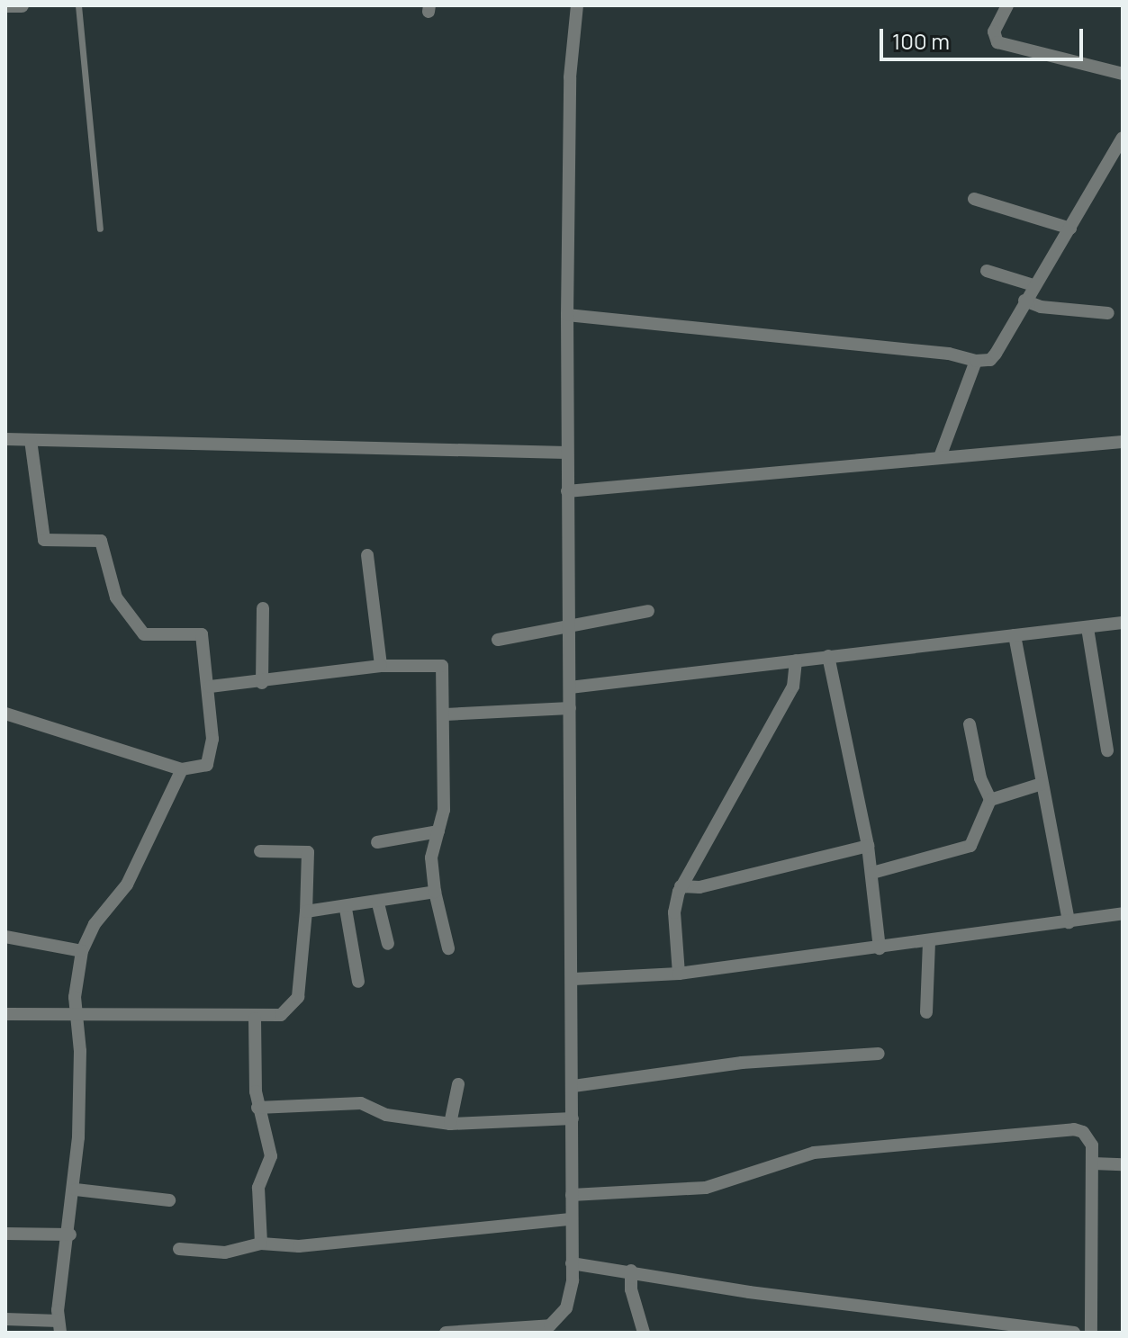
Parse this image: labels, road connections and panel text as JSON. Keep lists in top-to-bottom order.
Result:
{
  "scale_bar": "100 m"
}
